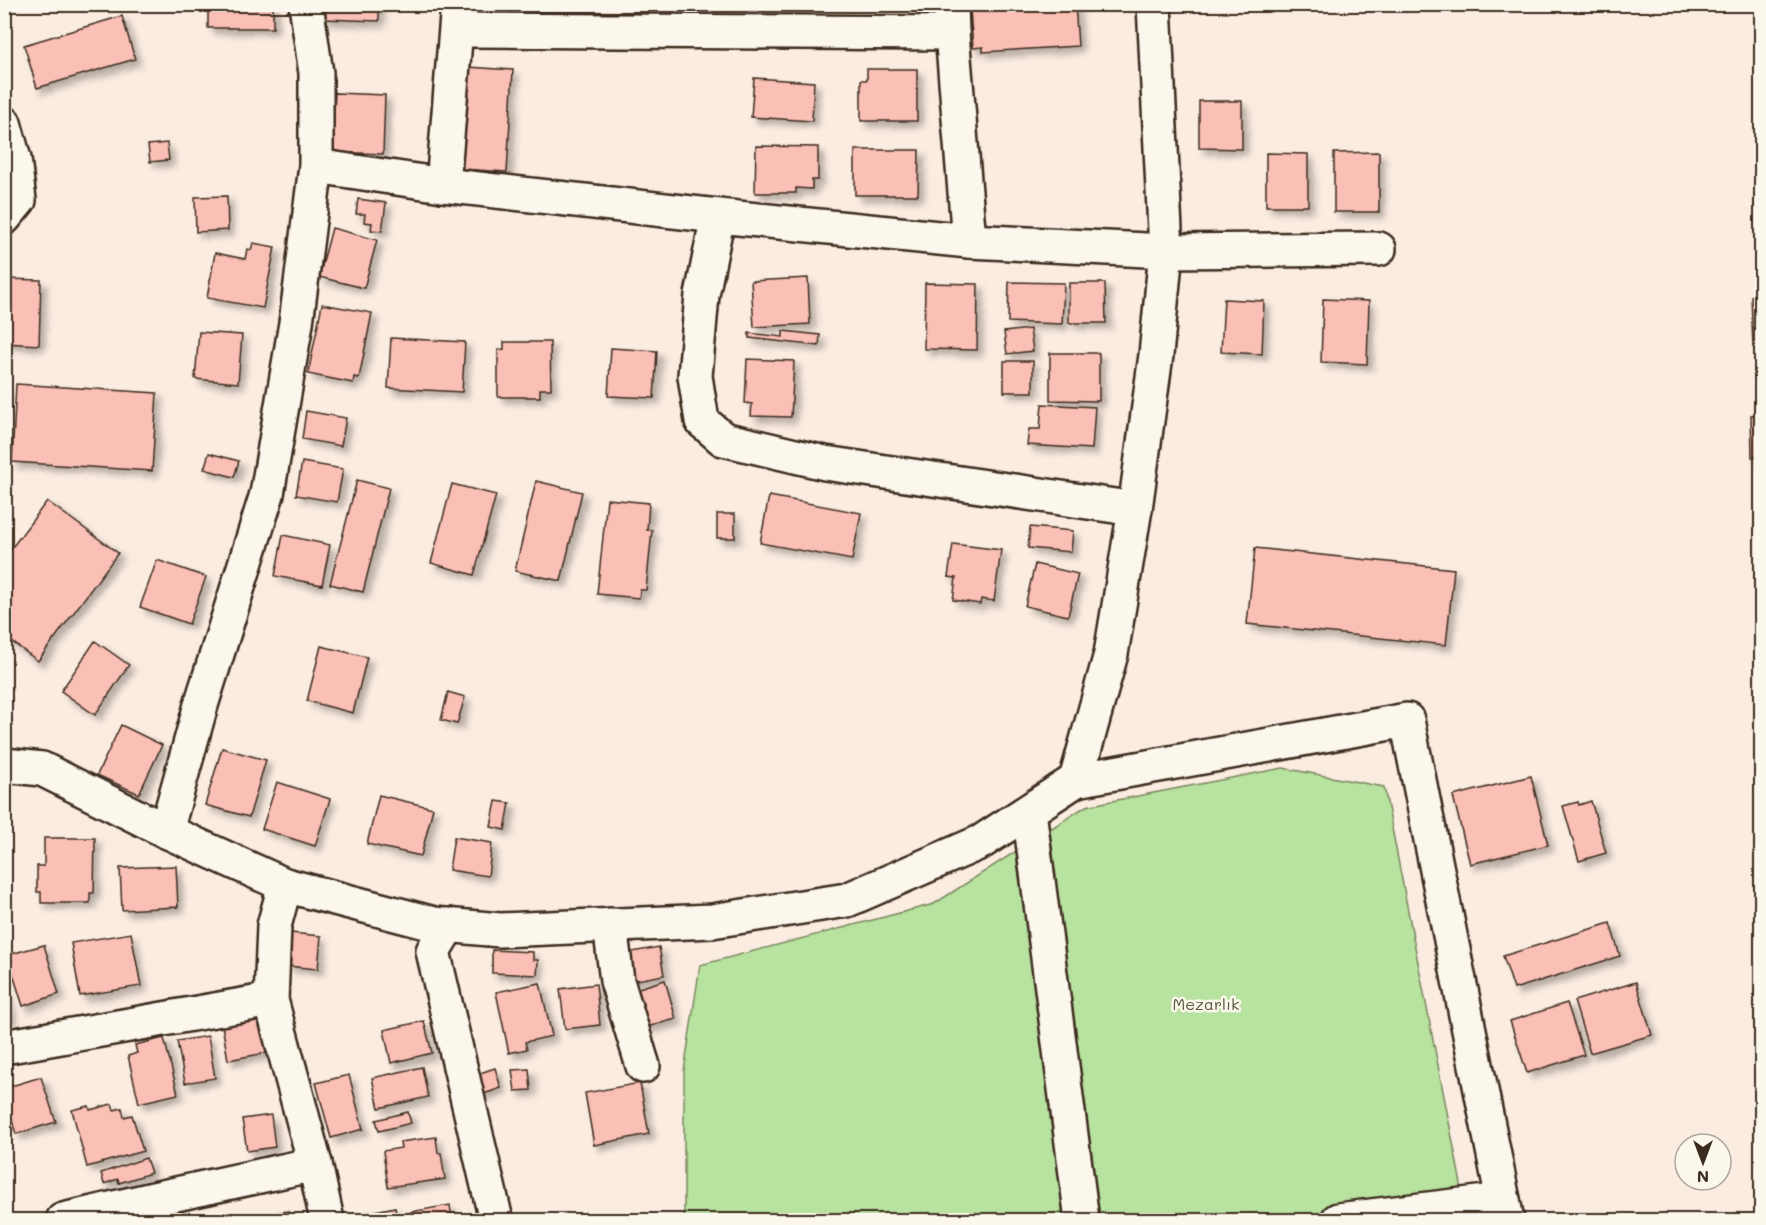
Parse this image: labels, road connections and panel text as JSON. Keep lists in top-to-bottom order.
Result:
{
  "parks": ["Mezarlık"],
  "north": "bottom"
}
